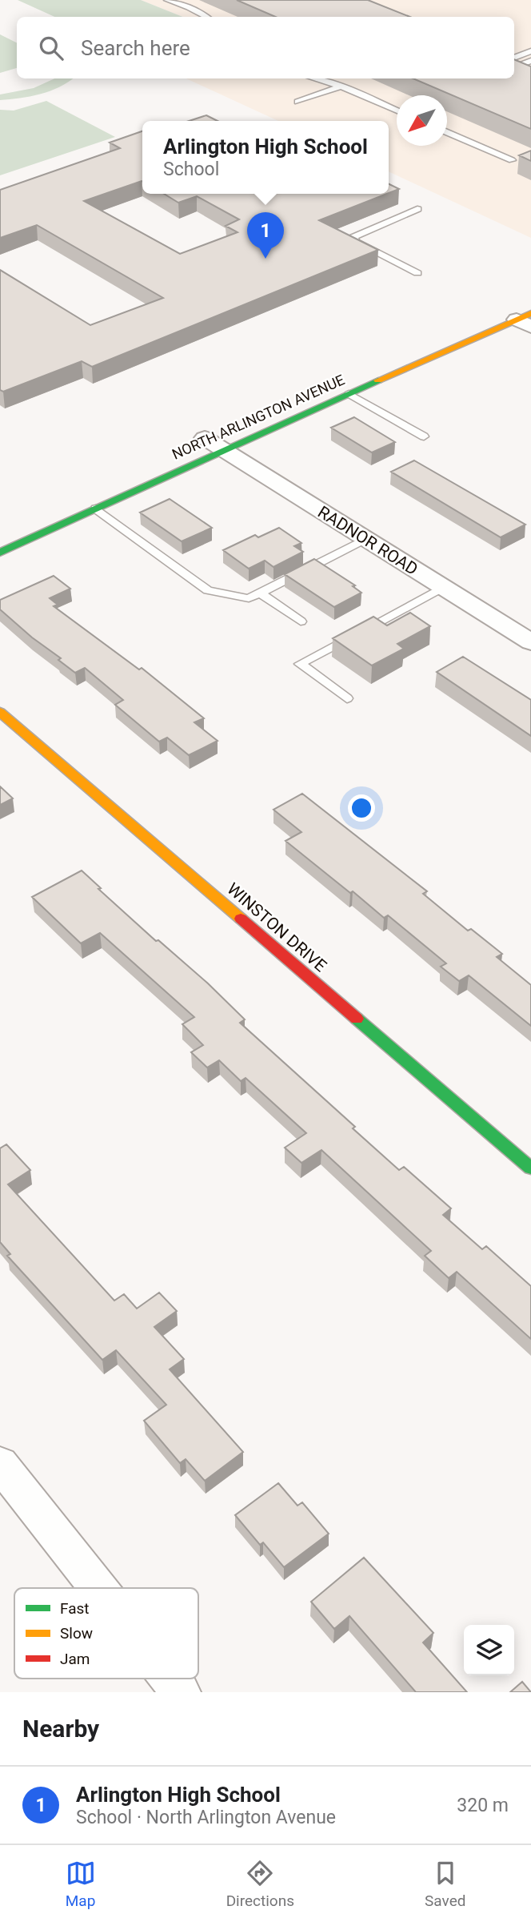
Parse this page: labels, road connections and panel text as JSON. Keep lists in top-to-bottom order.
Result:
{
  "streets": {
    "main road": ["NORTH ARLINGTON AVENUE", "WINSTON DRIVE"],
    "street": ["RADNOR ROAD"]
  },
  "crossings": [
    ["NORTH ARLINGTON AVENUE", "RADNOR ROAD"]
  ],
  "legend": ["Fast", "Slow", "Jam"],
  "north": "bottom left",
  "page": {
    "search": "Search here",
    "popup": ["Arlington High School", "School"],
    "pins": "1",
    "heading": "Nearby",
    "list": [
      {
        "mark": "1",
        "name": "Arlington High School",
        "note": "School · North Arlington Avenue",
        "value": "320 m"
      }
    ],
    "nav": ["Map", "Directions", "Saved"]
  }
}
